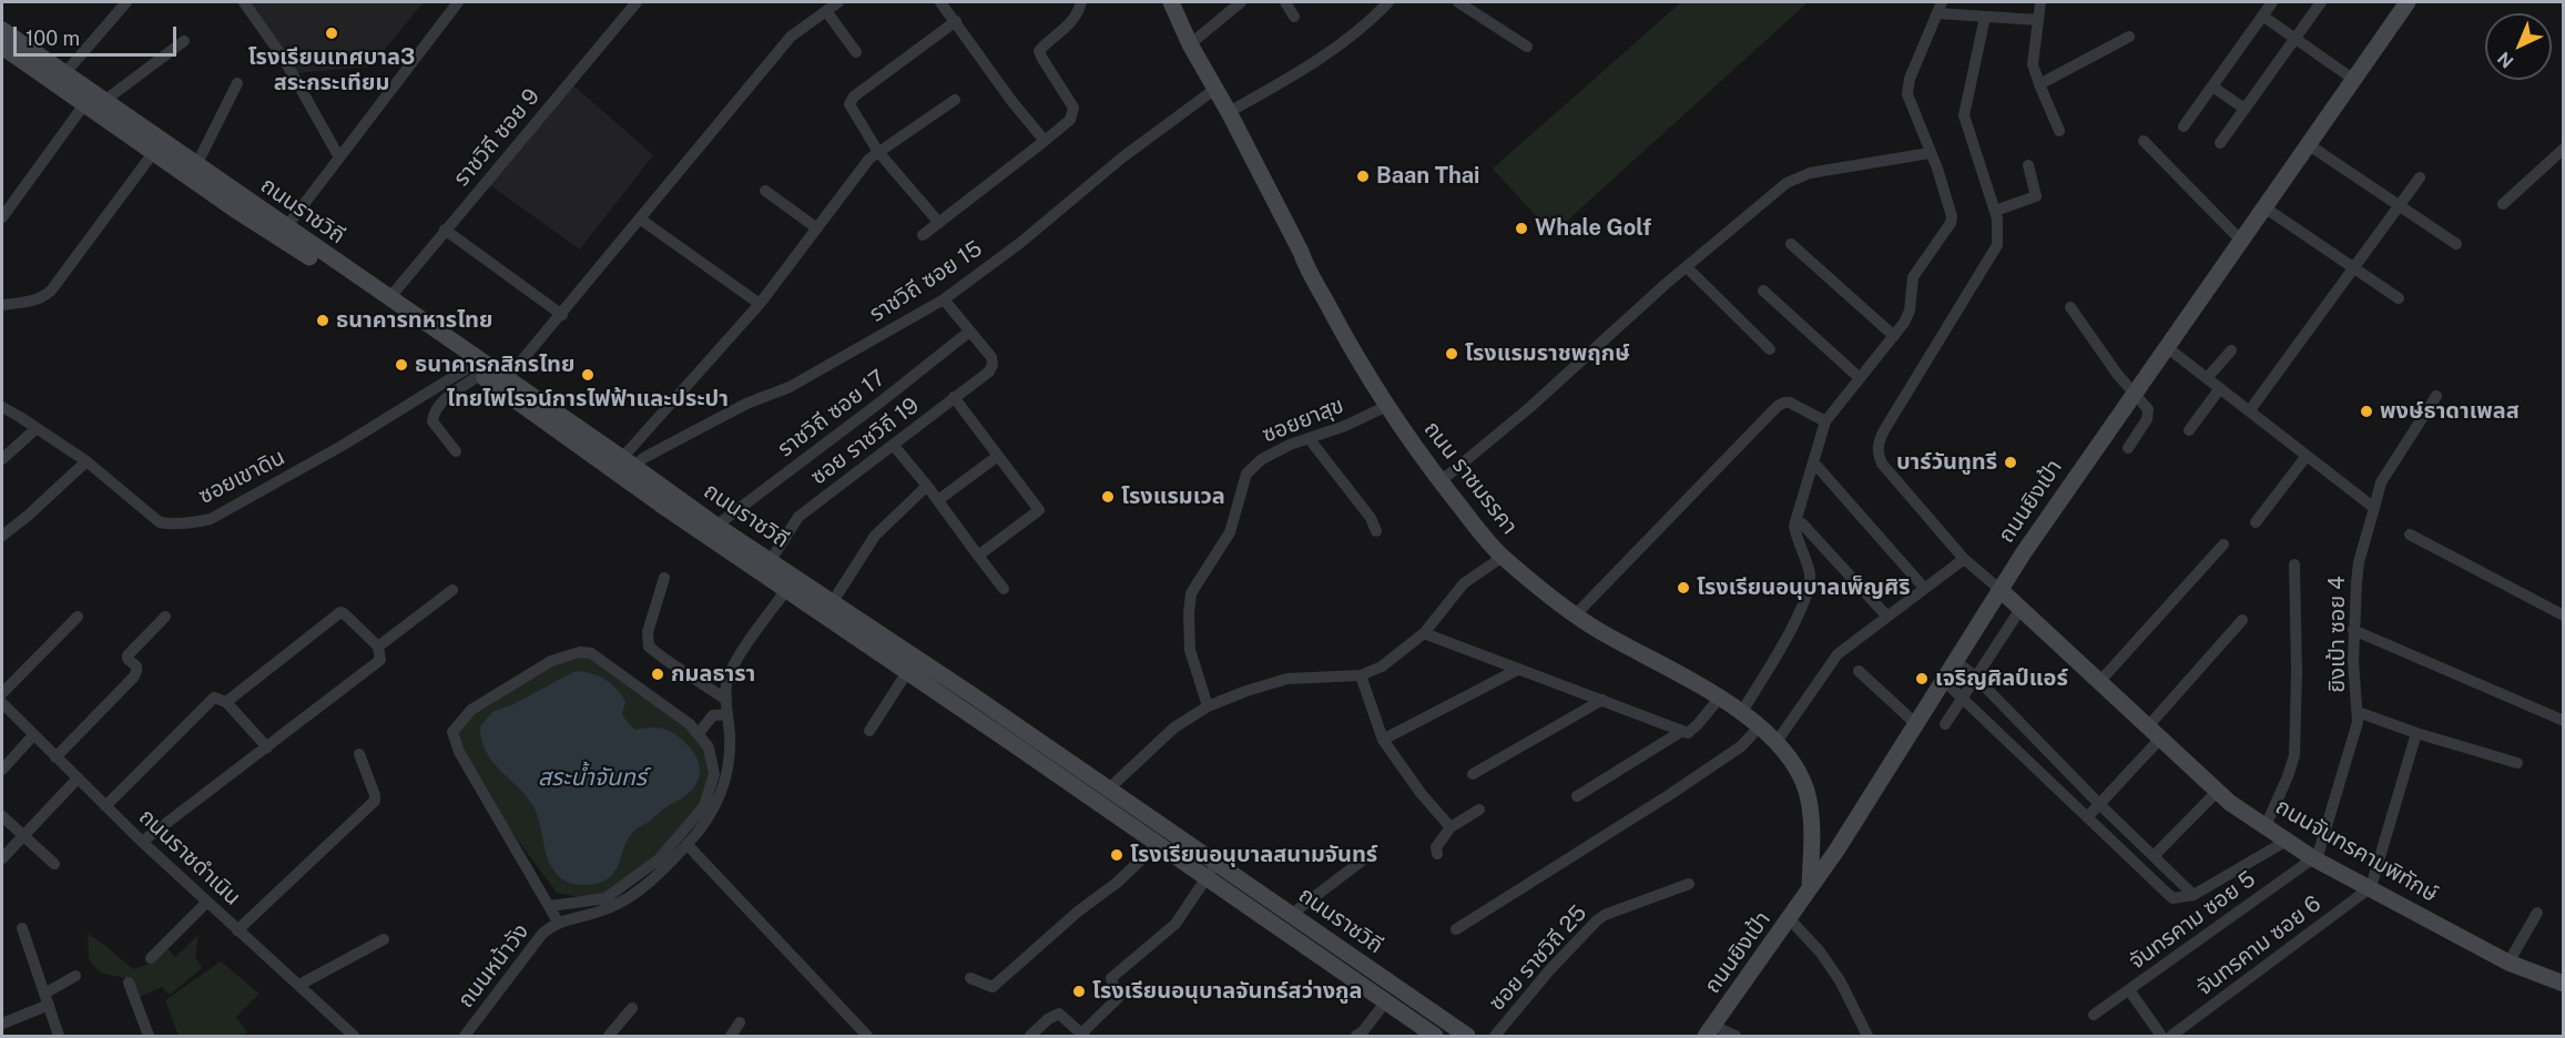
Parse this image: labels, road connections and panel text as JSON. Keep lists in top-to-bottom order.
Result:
{
  "streets": {
    "main road": [
      "ถนนราชวิถี",
      "ถนน ราชมรรคา",
      "ถนนยิงเป้า",
      "ถนนจันทรคามพิทักษ์"
    ],
    "street": [
      "ราชวิถี ซอย 9",
      "ราชวิถี ซอย 15",
      "ราชวิถี ซอย 17",
      "ซอยยาสุข",
      "ซอย ราชวิถี 19",
      "ซอยเขาดิน",
      "ยิงเป้า ซอย 4",
      "ถนนราชดำเนิน",
      "จันทรคาม ซอย 5",
      "จันทรคาม ซอย 6",
      "ซอย ราชวิถี 25",
      "ถนนหน้าวัง"
    ]
  },
  "crossings": [
    ["ราชวิถี ซอย 9", "ถนนราชวิถี"],
    ["ถนนราชวิถี", "ราชวิถี ซอย 15"],
    ["ถนนราชวิถี", "ราชวิถี ซอย 17"],
    ["ถนนราชวิถี", "ซอย ราชวิถี 19"],
    ["ถนนราชวิถี", "ซอยเขาดิน"],
    ["ถนนราชวิถี", "ถนนหน้าวัง"],
    ["ราชวิถี ซอย 15", "ถนน ราชมรรคา"],
    ["ราชวิถี ซอย 17", "ซอย ราชวิถี 19"],
    ["ซอยยาสุข", "ถนน ราชมรรคา"],
    ["ถนน ราชมรรคา", "ถนนยิงเป้า"],
    ["ถนนยิงเป้า", "ถนนจันทรคามพิทักษ์"],
    ["ยิงเป้า ซอย 4", "ถนนจันทรคามพิทักษ์"],
    ["ยิงเป้า ซอย 4", "จันทรคาม ซอย 5"],
    ["ถนนจันทรคามพิทักษ์", "จันทรคาม ซอย 5"],
    ["ถนนจันทรคามพิทักษ์", "จันทรคาม ซอย 6"]
  ],
  "water": ["สระน้ำจันทร์"],
  "places": [
    "โรงเรียนเทศบาล3 สระกระเทียม",
    "Baan Thai",
    "Whale Golf",
    "ธนาคารทหารไทย",
    "โรงแรมราชพฤกษ์",
    "ธนาคารกสิกรไทย",
    "ไทยไพโรจน์การไฟฟ้าและประปา",
    "พงษ์ธาดาเพลส",
    "บาร์วันทูทรี",
    "โรงแรมเวล",
    "โรงเรียนอนุบาลเพ็ญศิริ",
    "กมลธารา",
    "เจริญศิลป์แอร์",
    "โรงเรียนอนุบาลสนามจันทร์",
    "โรงเรียนอนุบาลจันทร์สว่างกูล"
  ],
  "scale_bar": "100 m",
  "north": "bottom left"
}
